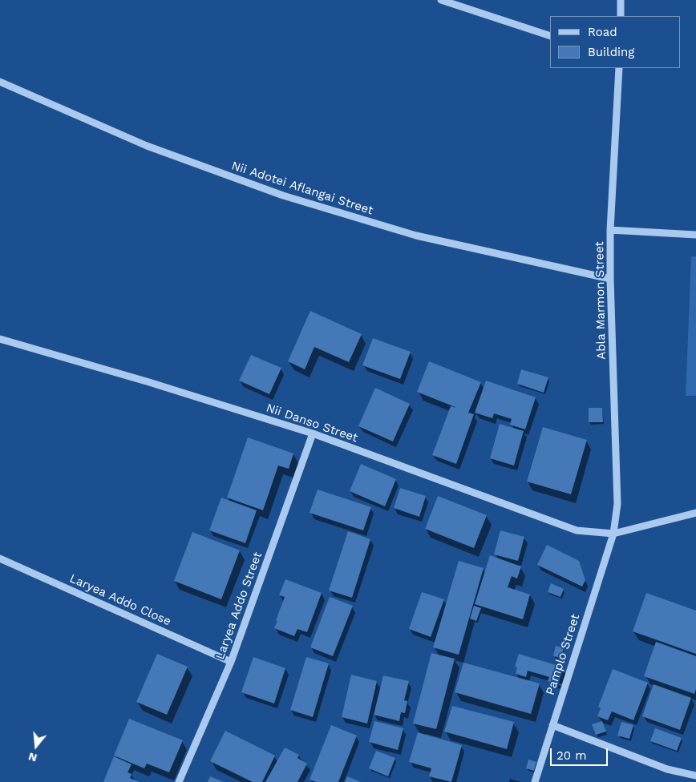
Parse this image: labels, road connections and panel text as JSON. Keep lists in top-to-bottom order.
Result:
{
  "streets": {
    "street": [
      "Nii Adotei Aflangai Street",
      "Abla Marmon Street",
      "Nii Danso Street",
      "Laryea Addo Close",
      "Laryea Addo Street",
      "Pamplo Street"
    ]
  },
  "crossings": [
    ["Nii Adotei Aflangai Street", "Abla Marmon Street"],
    ["Abla Marmon Street", "Nii Danso Street"],
    ["Abla Marmon Street", "Pamplo Street"],
    ["Nii Danso Street", "Laryea Addo Street"],
    ["Nii Danso Street", "Pamplo Street"],
    ["Laryea Addo Close", "Laryea Addo Street"]
  ],
  "legend": ["Road", "Building"],
  "scale_bar": "20 m",
  "north": "bottom"
}
